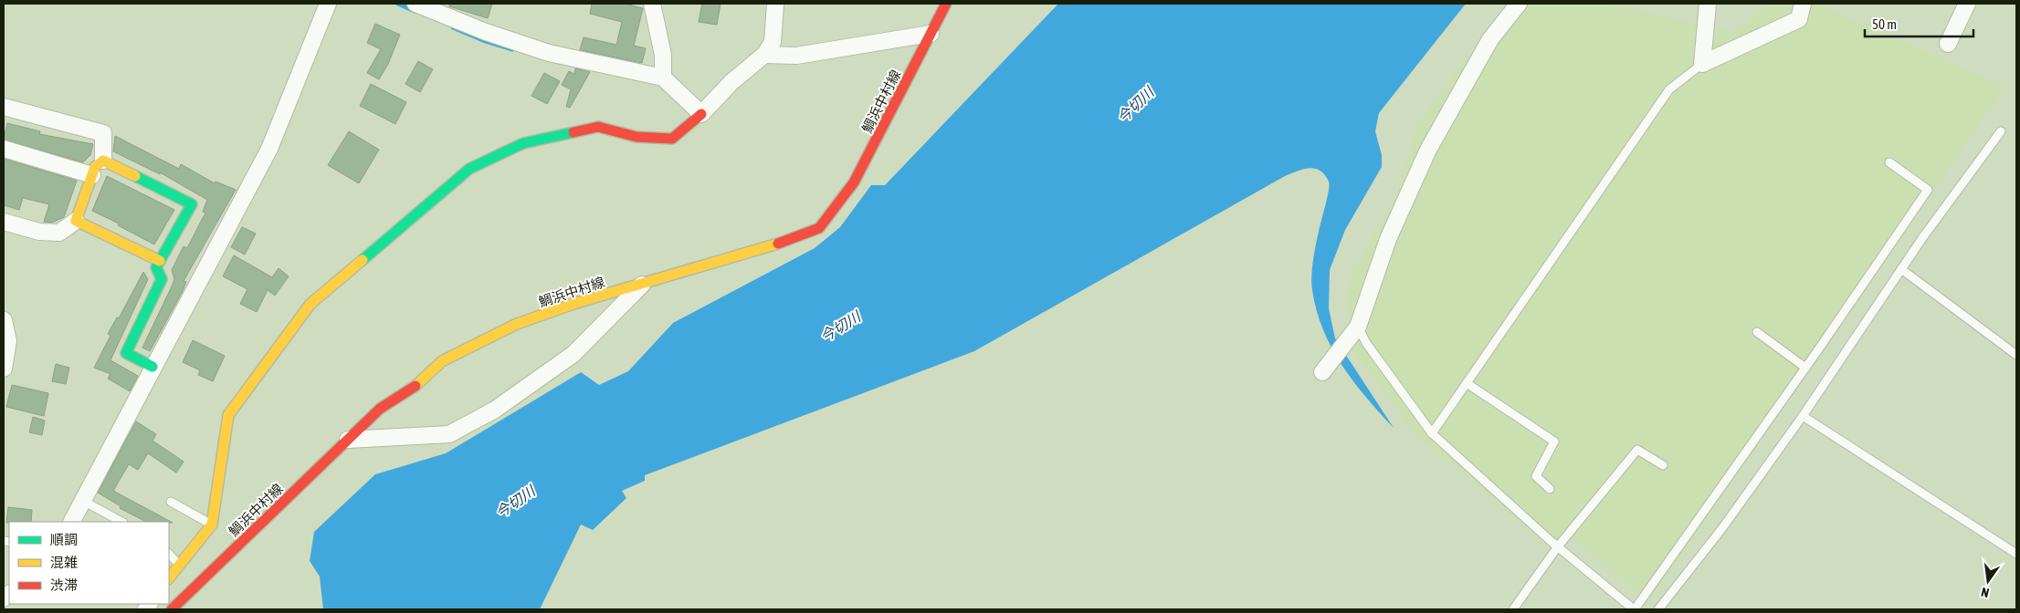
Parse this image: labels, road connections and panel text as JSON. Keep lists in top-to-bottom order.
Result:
{
  "streets": {
    "street": ["鯛浜中村線"]
  },
  "water": ["今切川"],
  "legend": ["順調", "混雑", "渋滞"],
  "scale_bar": "50 m",
  "north": "bottom"
}
